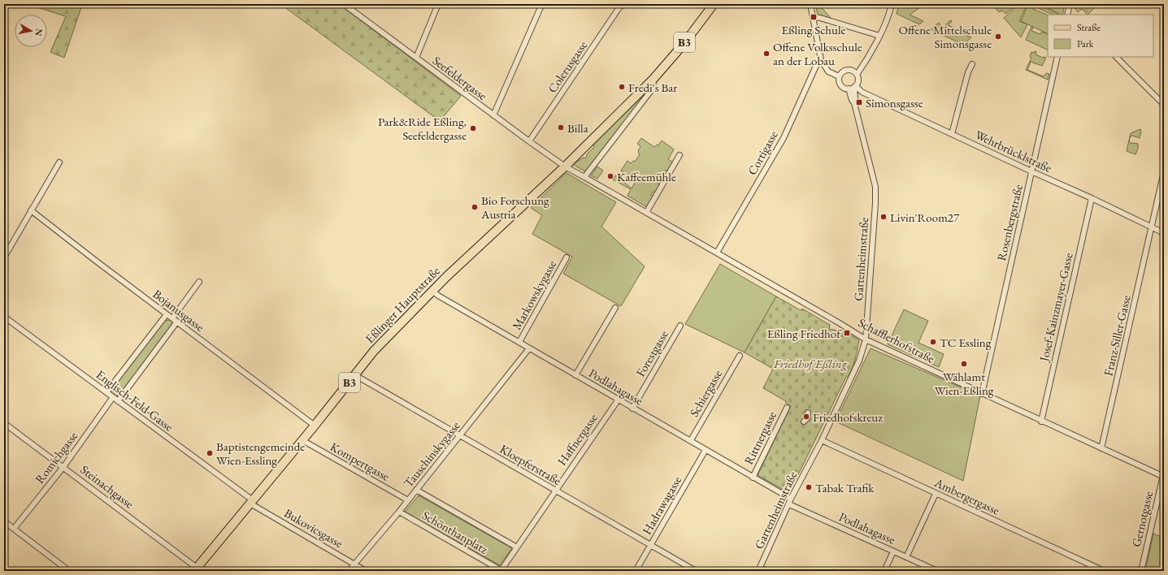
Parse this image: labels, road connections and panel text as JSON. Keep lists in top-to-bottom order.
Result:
{
  "streets": {
    "main road": ["B3", "Eßlinger Hauptstraße"],
    "street": [
      "Colerusgasse",
      "Seefeldergasse",
      "Wehrbrücklstraße",
      "Cortigasse",
      "Rosenbergstraße",
      "Gartenheimstraße",
      "Markowskygasse",
      "Josef-Kainzmayer-Gasse",
      "Bojanusgasse",
      "Franz-Siller-Gasse",
      "Schafflerhofstraße",
      "Forestgasse",
      "Podlahagasse",
      "Schiergasse",
      "Englisch-Feld-Gasse",
      "Rittnergasse",
      "Haffnergasse",
      "Tauschinskygasse",
      "Romichgasse",
      "Kompertgasse",
      "Kloepferstraße",
      "Steinachgasse",
      "Ambergergasse",
      "Hadrawagasse",
      "Gernotgasse",
      "Bukovicsgasse",
      "Schönthanplatz"
    ]
  },
  "crossings": [
    ["Colerusgasse", "Seefeldergasse"],
    ["Seefeldergasse", "Eßlinger Hauptstraße"],
    ["Seefeldergasse", "Schafflerhofstraße"],
    ["Wehrbrücklstraße", "Rosenbergstraße"],
    ["Wehrbrücklstraße", "Gartenheimstraße"],
    ["Wehrbrücklstraße", "Josef-Kainzmayer-Gasse"],
    ["Wehrbrücklstraße", "Franz-Siller-Gasse"],
    ["Cortigasse", "Gartenheimstraße"],
    ["Cortigasse", "Schafflerhofstraße"],
    ["Rosenbergstraße", "Schafflerhofstraße"],
    ["Gartenheimstraße", "Schafflerhofstraße"],
    ["Gartenheimstraße", "Podlahagasse"],
    ["Gartenheimstraße", "Ambergergasse"],
    ["Markowskygasse", "Podlahagasse"],
    ["Eßlinger Hauptstraße", "Bojanusgasse"],
    ["Eßlinger Hauptstraße", "Schafflerhofstraße"],
    ["Eßlinger Hauptstraße", "Podlahagasse"],
    ["Eßlinger Hauptstraße", "Englisch-Feld-Gasse"],
    ["Eßlinger Hauptstraße", "Kompertgasse"],
    ["Eßlinger Hauptstraße", "Kloepferstraße"],
    ["Eßlinger Hauptstraße", "Steinachgasse"],
    ["Eßlinger Hauptstraße", "Bukovicsgasse"],
    ["Josef-Kainzmayer-Gasse", "Schafflerhofstraße"],
    ["Franz-Siller-Gasse", "Schafflerhofstraße"],
    ["Schafflerhofstraße", "Gernotgasse"],
    ["Forestgasse", "Podlahagasse"],
    ["Podlahagasse", "Schiergasse"],
    ["Podlahagasse", "Rittnergasse"],
    ["Podlahagasse", "Haffnergasse"],
    ["Podlahagasse", "Tauschinskygasse"],
    ["Podlahagasse", "Hadrawagasse"],
    ["Englisch-Feld-Gasse", "Romichgasse"],
    ["Englisch-Feld-Gasse", "Bukovicsgasse"],
    ["Haffnergasse", "Kloepferstraße"],
    ["Haffnergasse", "Schönthanplatz"],
    ["Tauschinskygasse", "Kompertgasse"],
    ["Tauschinskygasse", "Kloepferstraße"],
    ["Tauschinskygasse", "Bukovicsgasse"],
    ["Tauschinskygasse", "Schönthanplatz"],
    ["Romichgasse", "Steinachgasse"],
    ["Kloepferstraße", "Hadrawagasse"]
  ],
  "parks": ["Friedhof Eßling"],
  "places": {
    "transit": ["Eßling Schule", "Simonsgasse", "Eßling Friedhof"],
    "other": [
      "Offene Mittelschule Simonsgasse",
      "Offene Volksschule an der Lobau",
      "Fredi's Bar",
      "Billa",
      "Park&Ride Eßling, Seefeldergasse",
      "Kaffeemühle",
      "Bio Forschung Austria",
      "Livin'Room27",
      "TC Essling",
      "Wählamt Wien-Eßling",
      "Friedhofskreuz",
      "Baptistengemeinde Wien-Essling",
      "Tabak Trafik"
    ]
  },
  "legend": ["Straße", "Park"],
  "north": "right"
}
